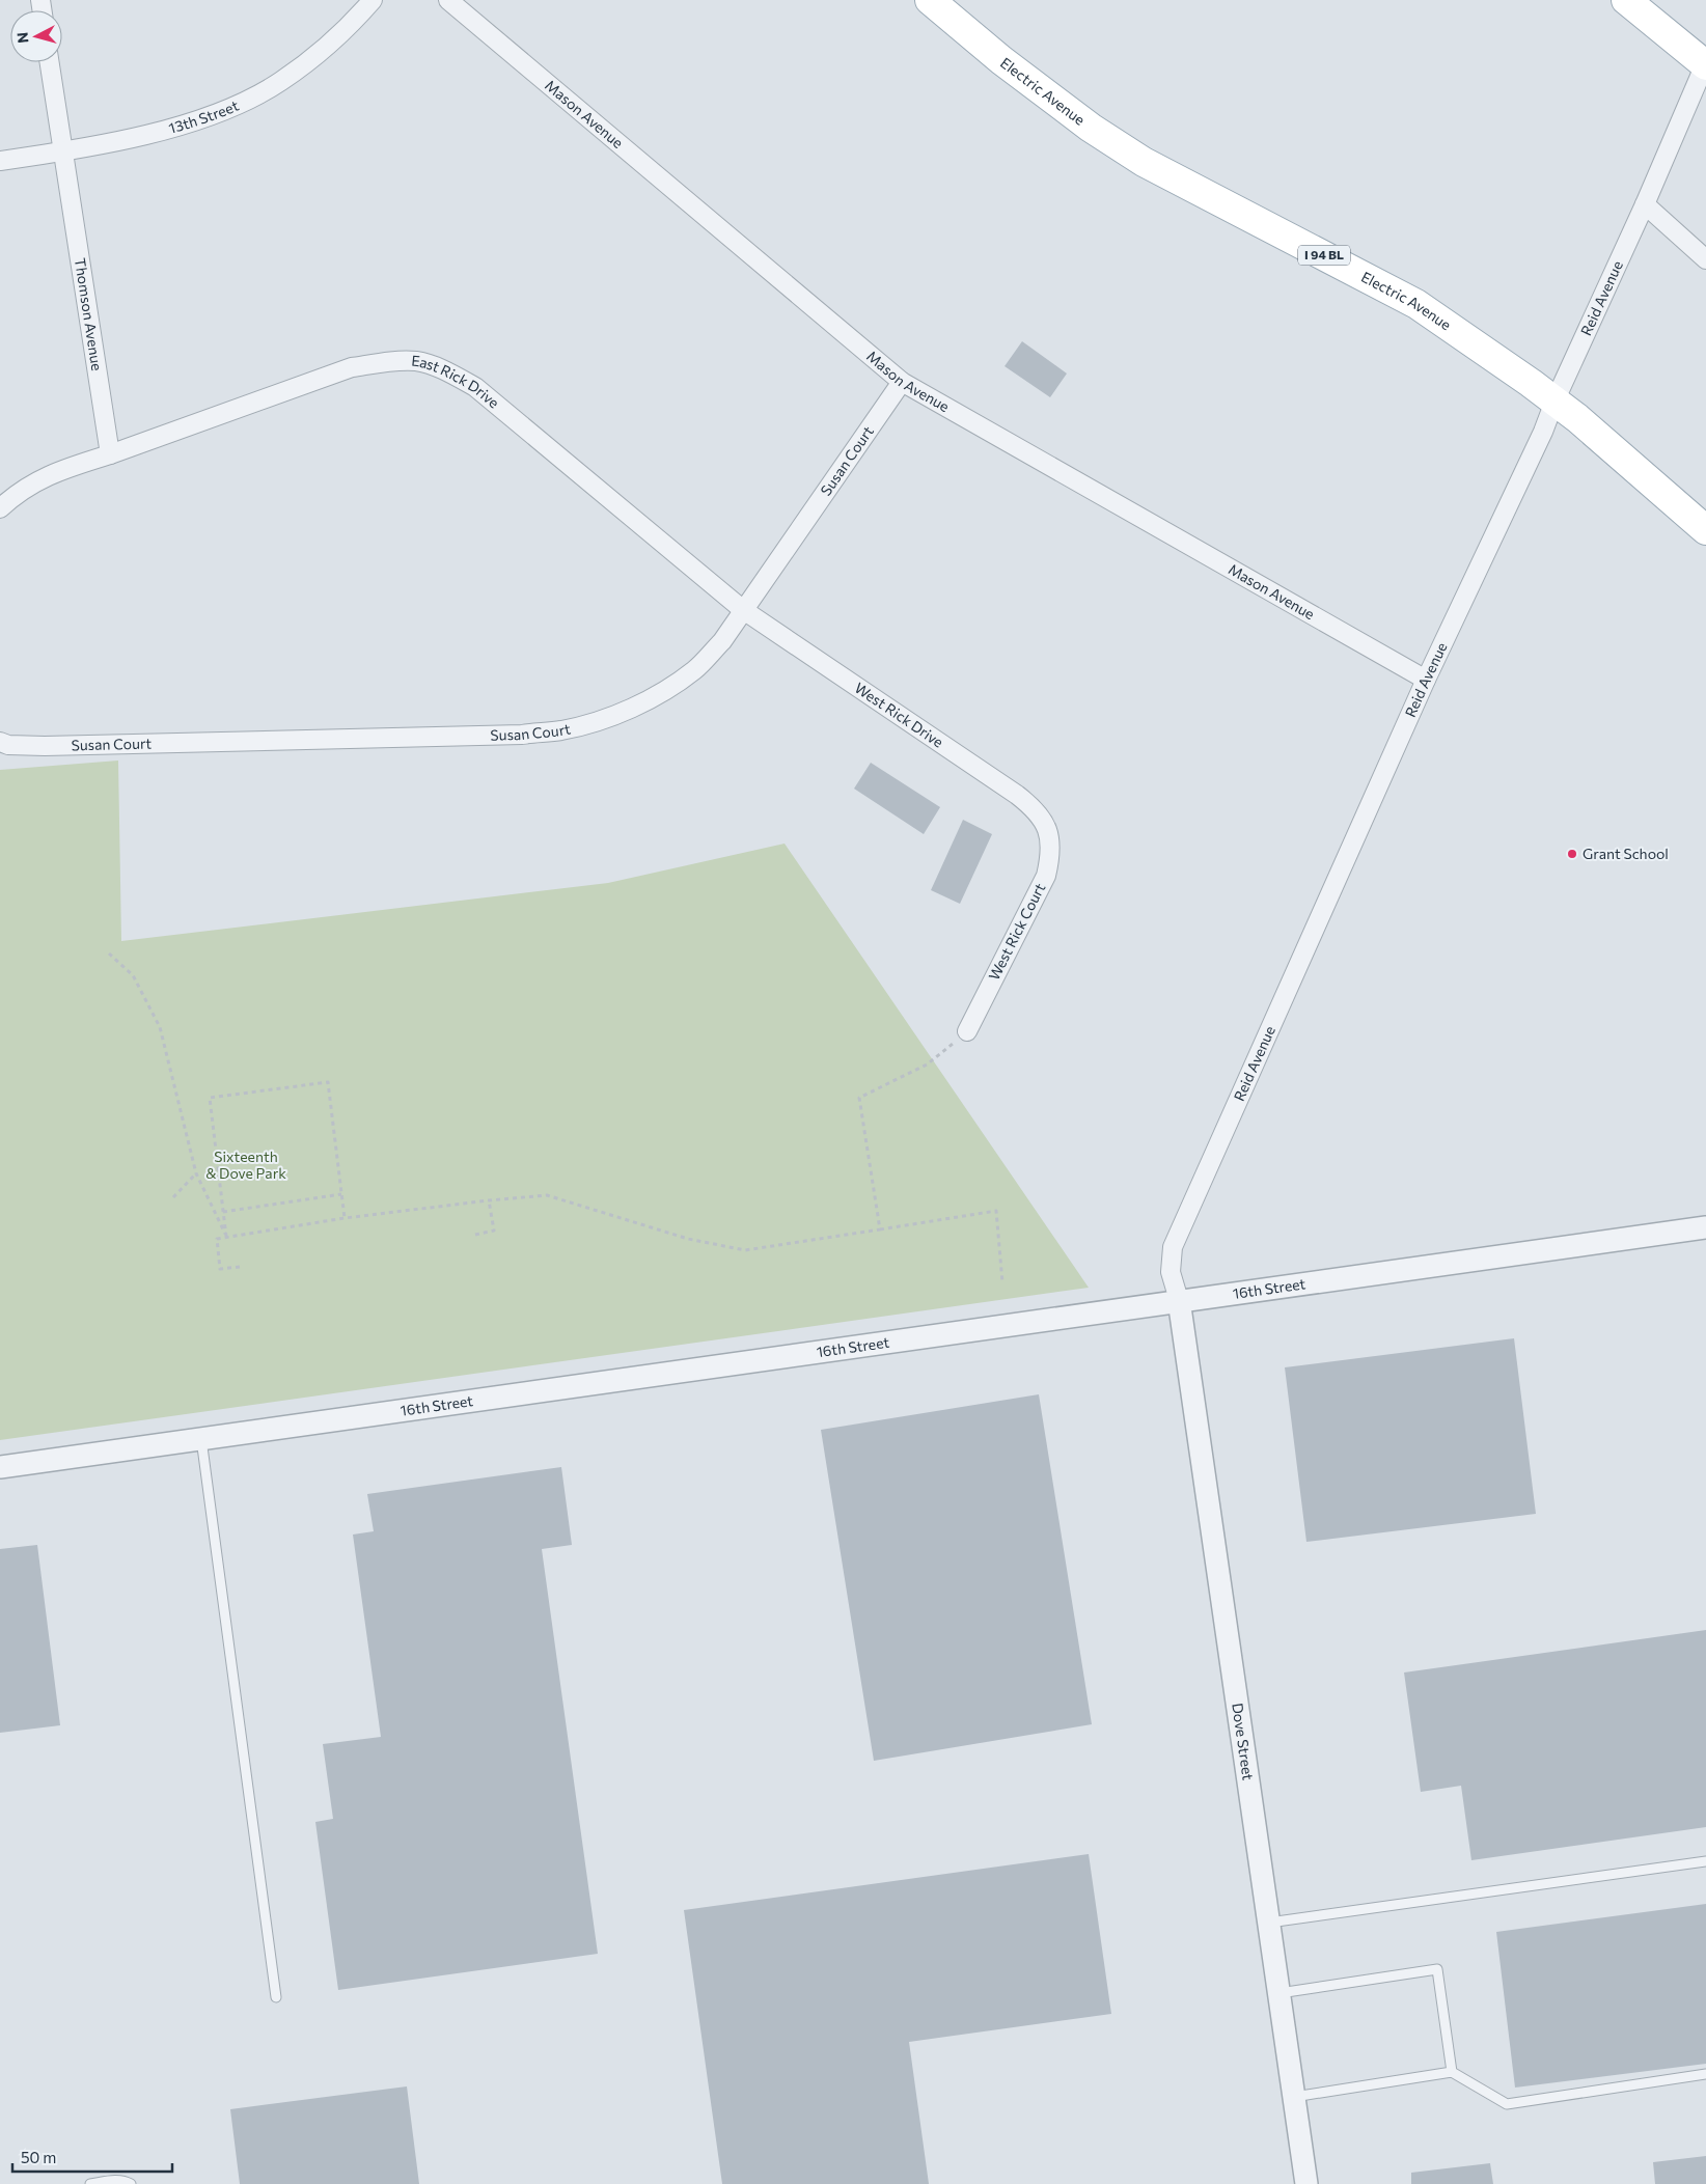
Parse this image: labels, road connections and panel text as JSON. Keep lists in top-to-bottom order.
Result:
{
  "streets": {
    "main road": ["Electric Avenue", "I 94 BL"],
    "street": [
      "Mason Avenue",
      "13th Street",
      "Reid Avenue",
      "Thomson Avenue",
      "East Rick Drive",
      "Susan Court",
      "West Rick Drive",
      "West Rick Court",
      "16th Street",
      "Dove Street"
    ]
  },
  "crossings": [
    ["Electric Avenue", "Reid Avenue"],
    ["Mason Avenue", "Reid Avenue"],
    ["Mason Avenue", "Susan Court"],
    ["13th Street", "Thomson Avenue"],
    ["Reid Avenue", "16th Street"],
    ["Reid Avenue", "Dove Street"],
    ["Thomson Avenue", "East Rick Drive"],
    ["East Rick Drive", "Susan Court"],
    ["East Rick Drive", "West Rick Drive"],
    ["Susan Court", "West Rick Drive"],
    ["West Rick Drive", "West Rick Court"],
    ["16th Street", "Dove Street"]
  ],
  "parks": ["Sixteenth & Dove Park"],
  "places": ["Grant School"],
  "scale_bar": "50 m",
  "north": "left"
}
